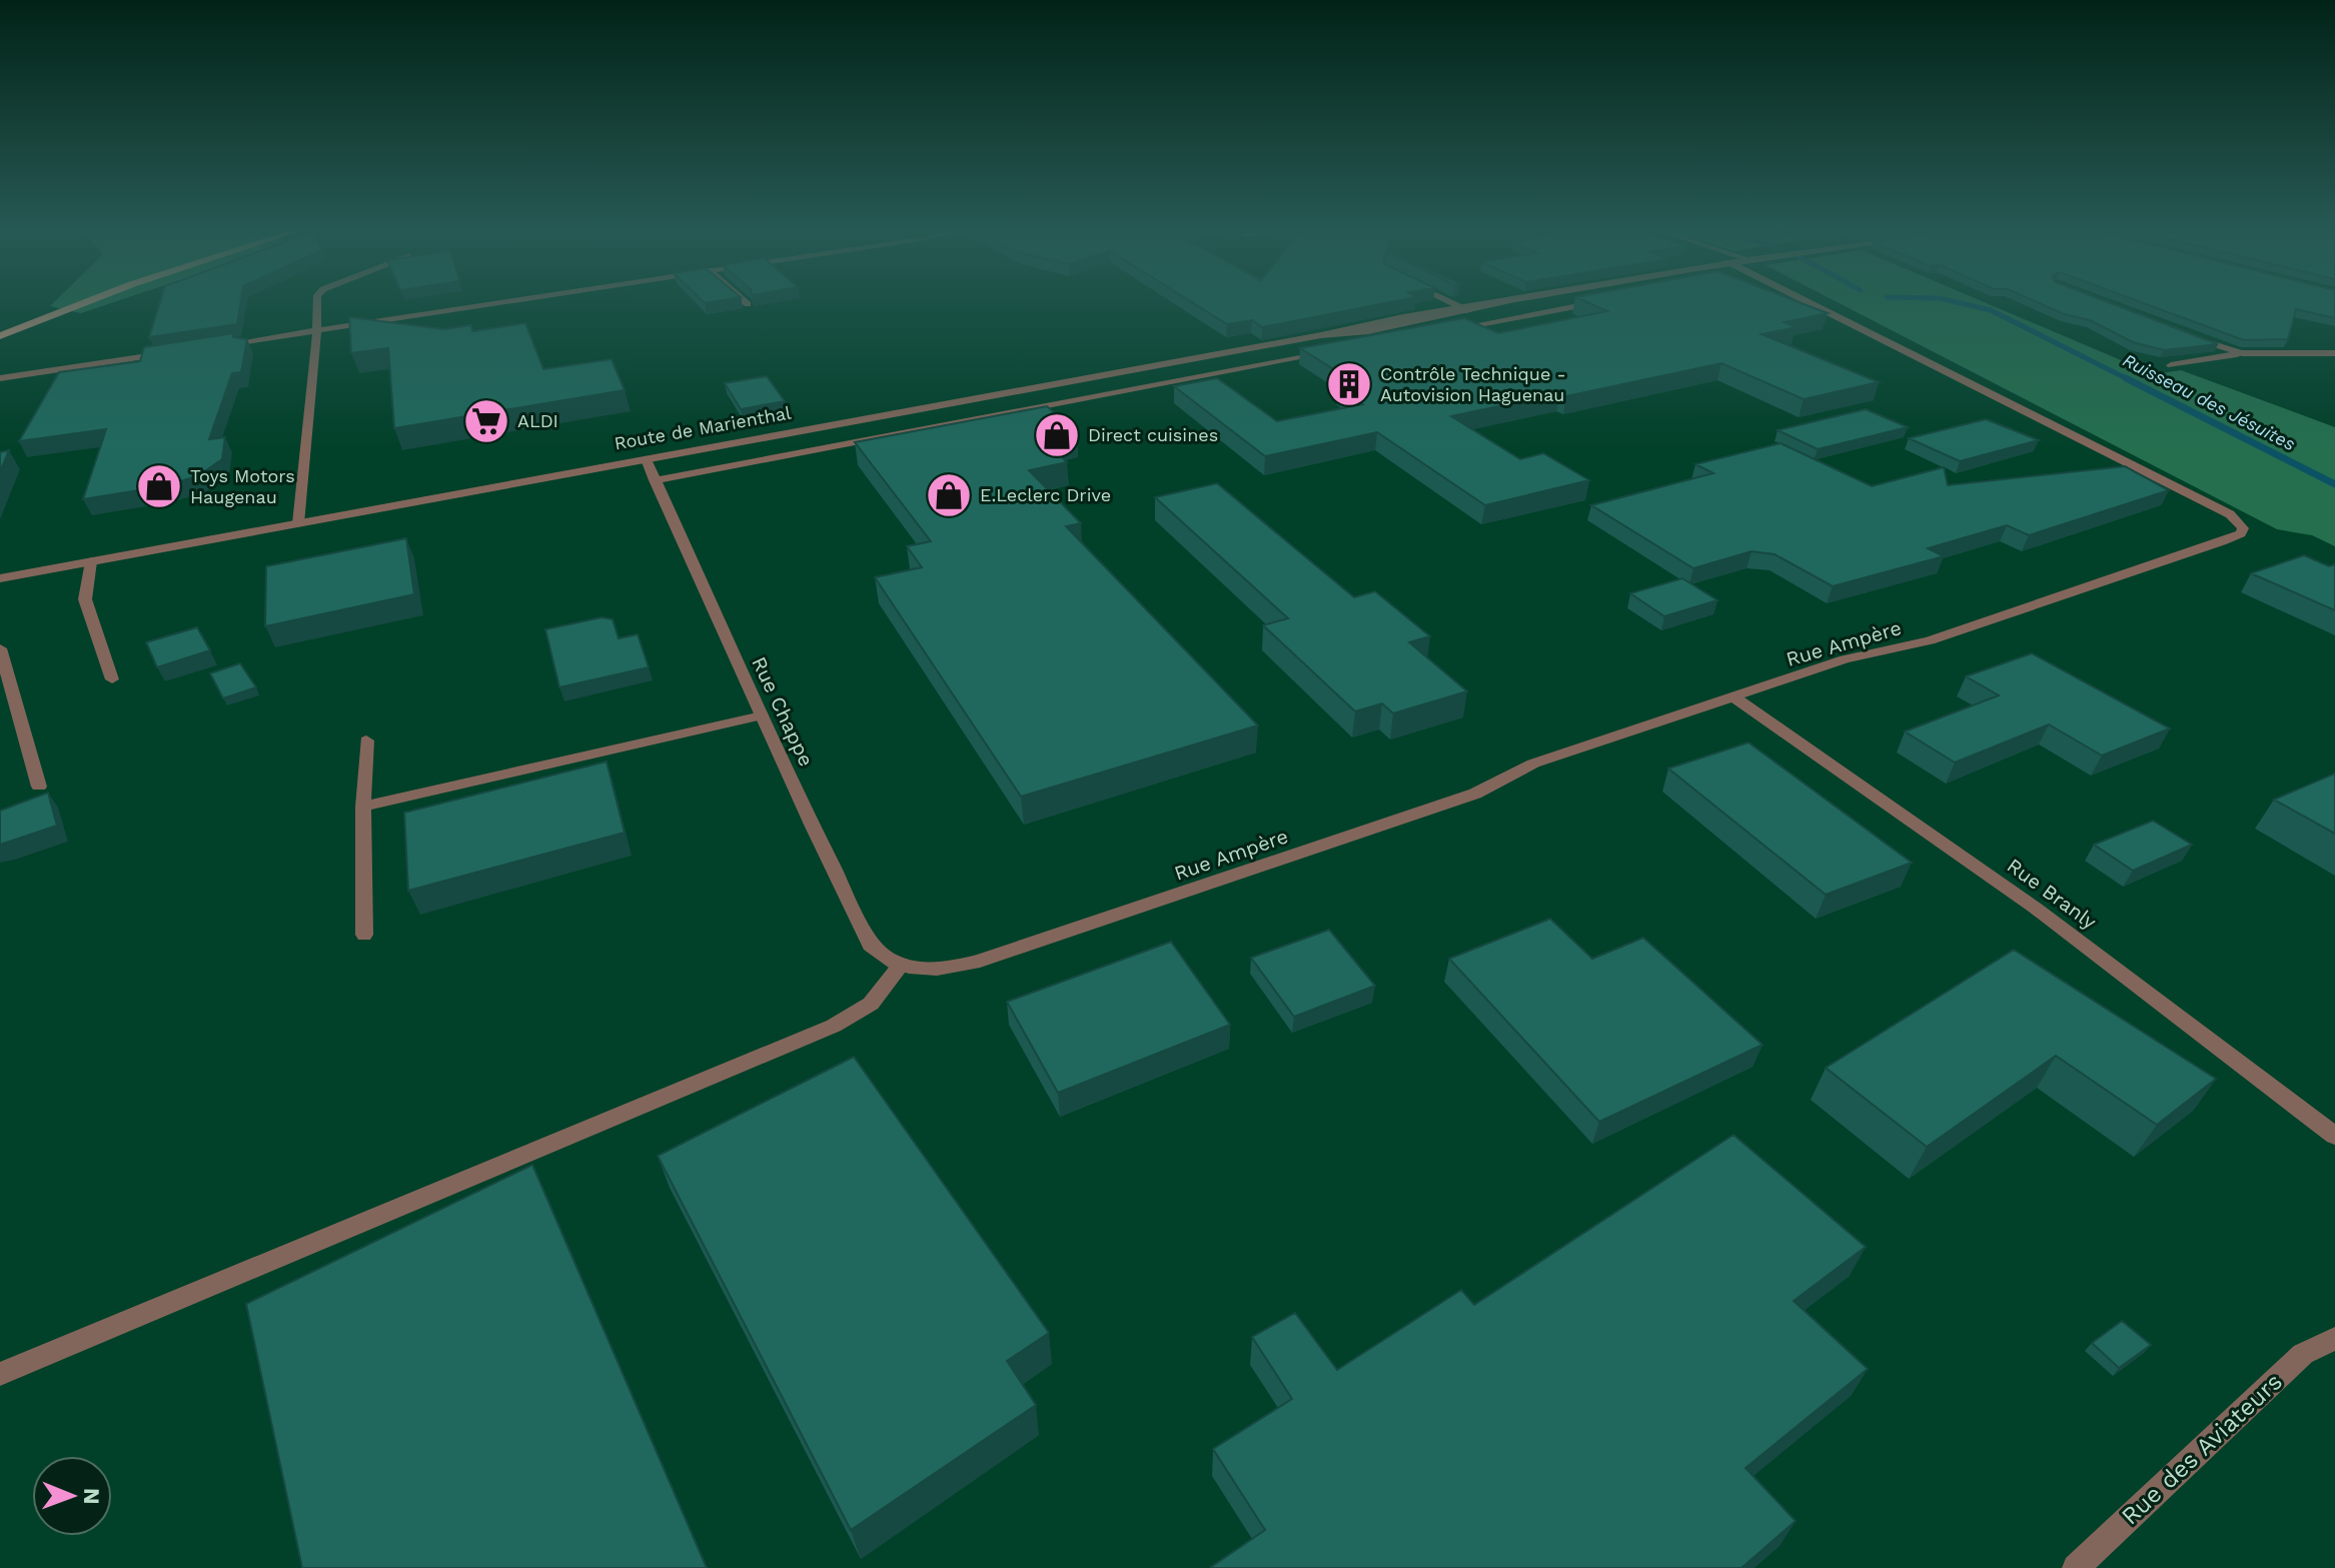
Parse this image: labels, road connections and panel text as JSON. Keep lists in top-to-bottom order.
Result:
{
  "streets": {
    "street": [
      "Route de Marienthal",
      "Rue Ampère",
      "Rue Chappe",
      "Rue Branly",
      "Rue des Aviateurs"
    ]
  },
  "crossings": [
    ["Route de Marienthal", "Rue Chappe"],
    ["Rue Ampère", "Rue Chappe"],
    ["Rue Ampère", "Rue Branly"]
  ],
  "water": ["Ruisseau des Jésuites"],
  "places": {
    "building": ["Contrôle Technique - Autovision Haguenau"],
    "supermarket": ["ALDI"],
    "shop": ["Direct cuisines", "Toys Motors Haugenau", "E.Leclerc Drive"]
  },
  "north": "right"
}
